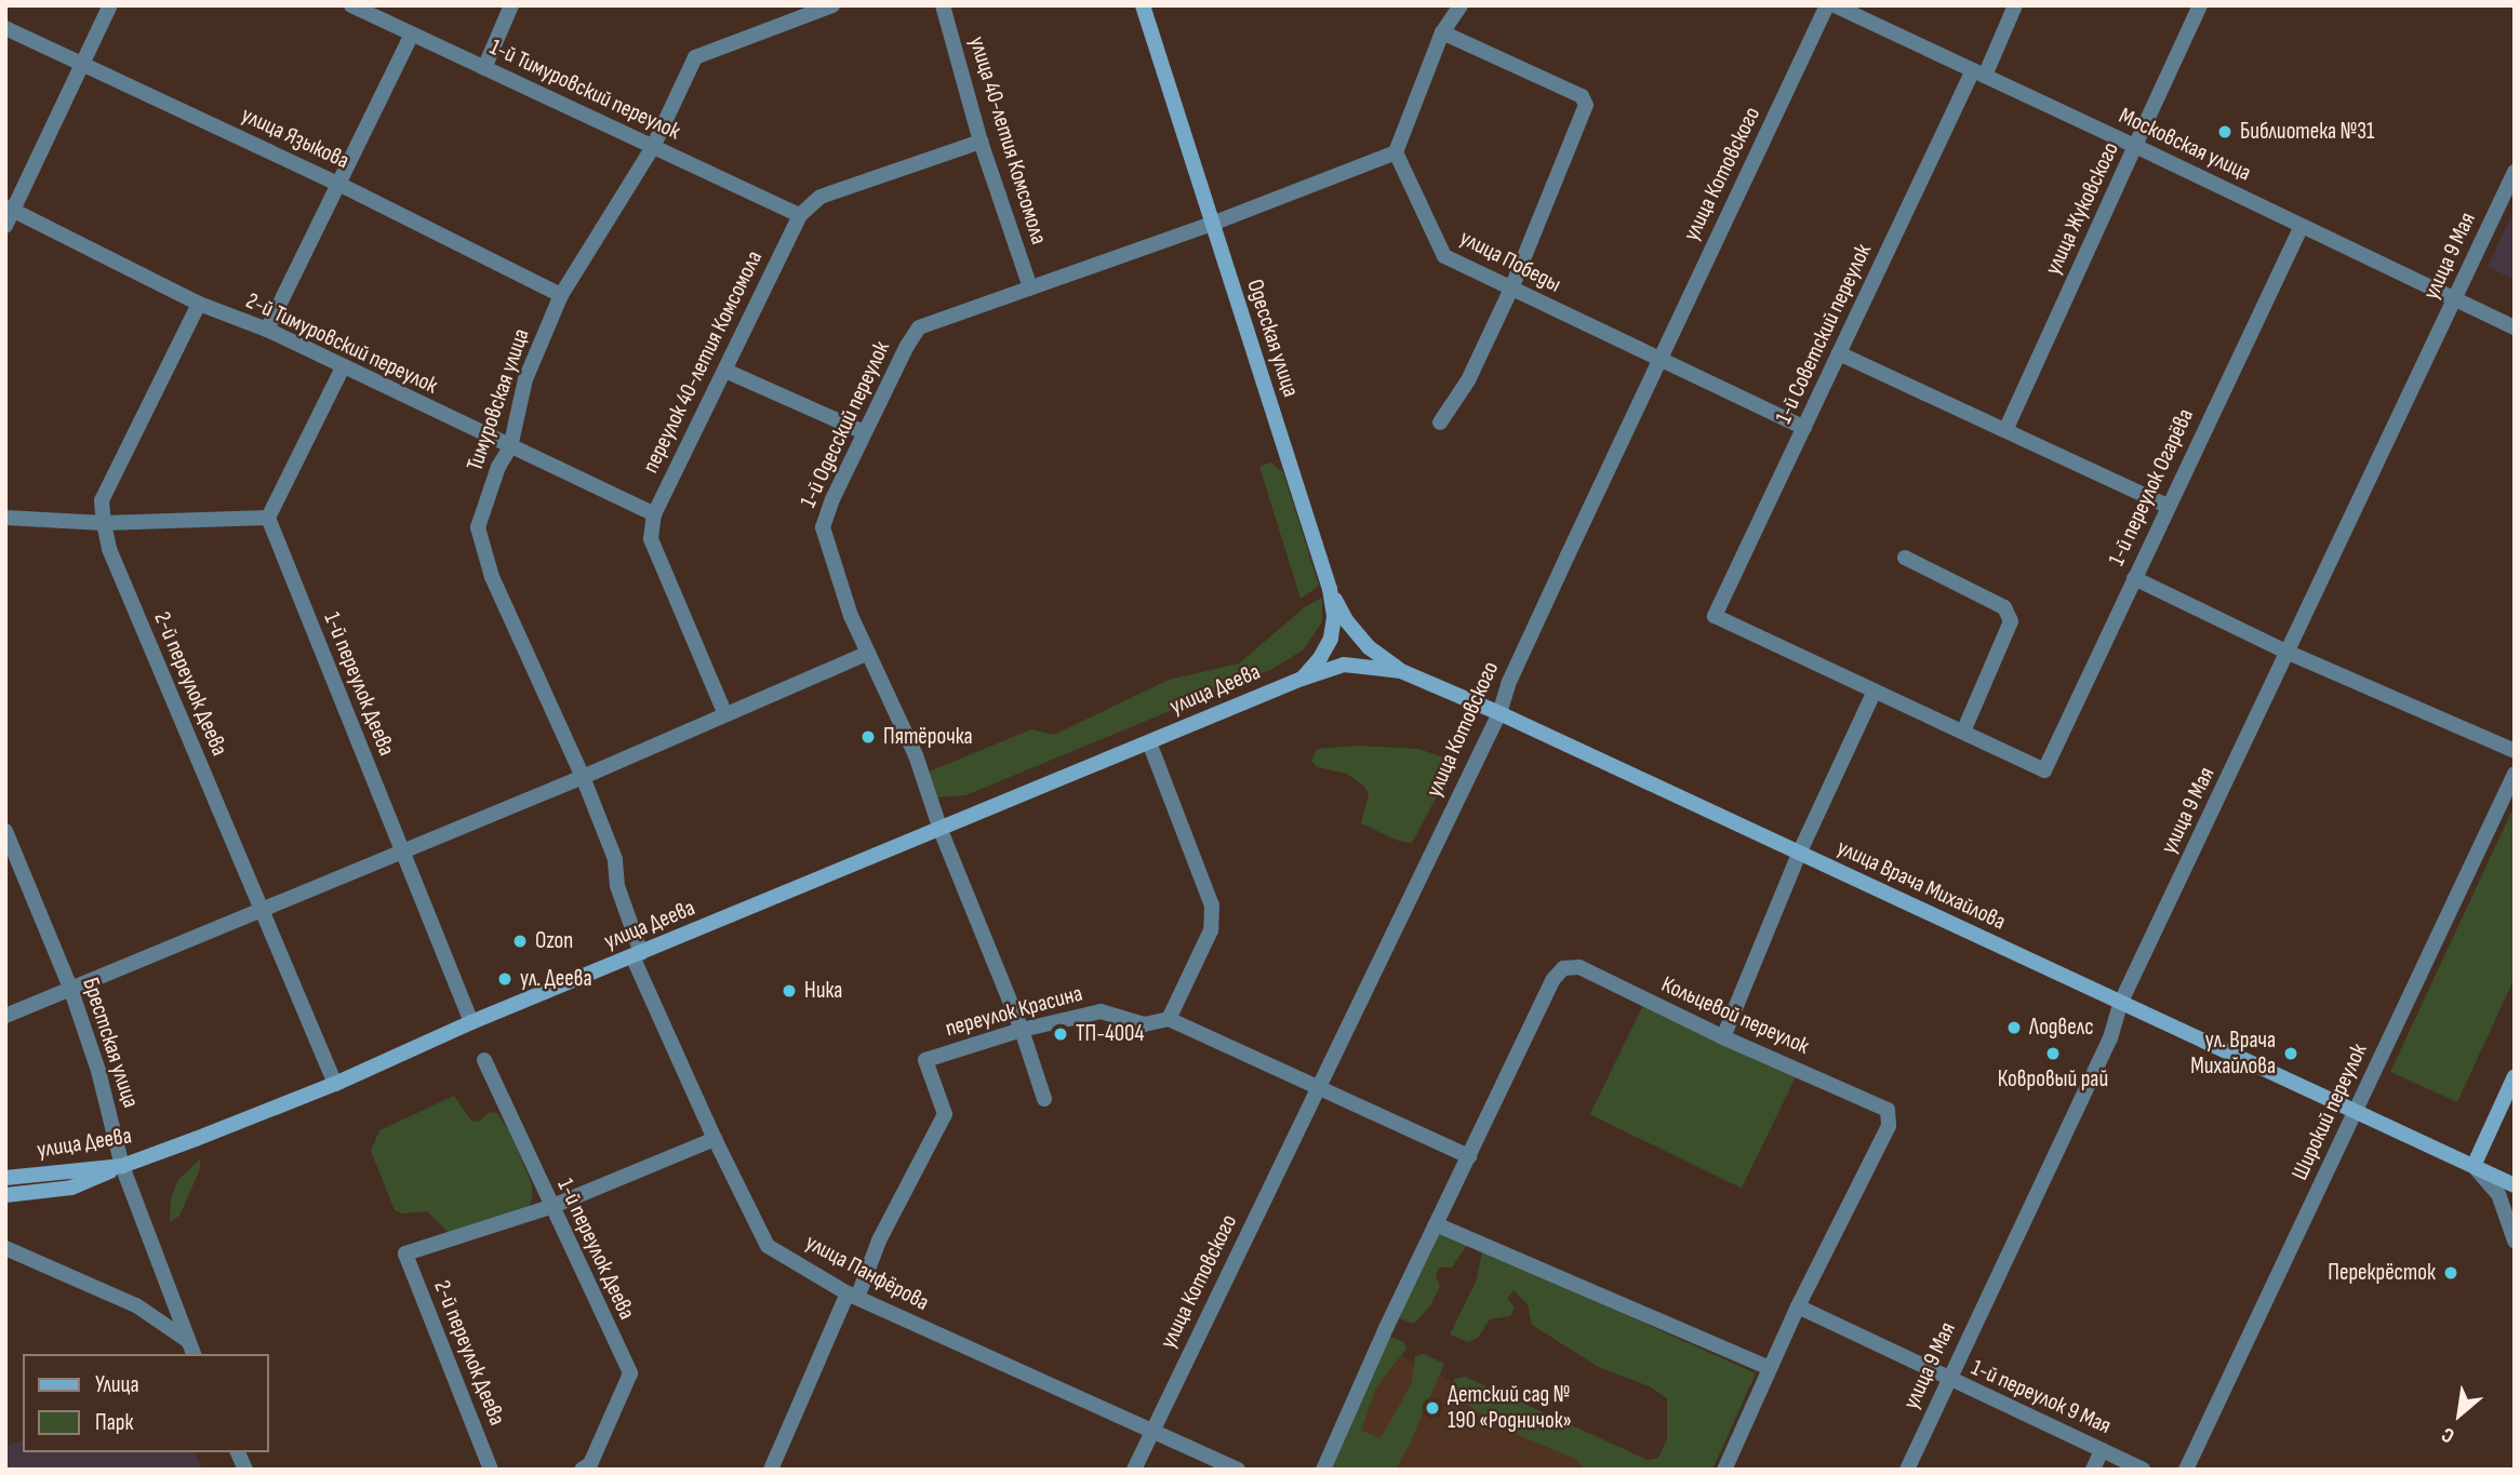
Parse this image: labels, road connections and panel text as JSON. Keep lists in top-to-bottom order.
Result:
{
  "streets": {
    "main road": ["Одесская улица", "улица Деева", "улица Врача Михайлова"],
    "street": [
      "1-й Тимуровский переулок",
      "улица Языкова",
      "улица 40-летия Комсомола",
      "Московская улица",
      "улица Котовского",
      "улица Жуковского",
      "улица 9 Мая",
      "улица Победы",
      "1-й Советский переулок",
      "2-й Тимуровский переулок",
      "переулок 40-летия Комсомола",
      "Тимуровская улица",
      "1-й Одесский переулок",
      "1-й переулок Огарёва",
      "2-й переулок Деева",
      "1-й переулок Деева",
      "переулок Красина",
      "Кольцевой переулок",
      "Брестская улица",
      "Широкий переулок",
      "улица Панфёрова",
      "1-й переулок 9 Мая"
    ]
  },
  "crossings": [
    ["1-й Тимуровский переулок", "переулок 40-летия Комсомола"],
    ["1-й Тимуровский переулок", "Тимуровская улица"],
    ["улица Языкова", "Тимуровская улица"],
    ["улица 40-летия Комсомола", "переулок 40-летия Комсомола"],
    ["улица 40-летия Комсомола", "1-й Одесский переулок"],
    ["Московская улица", "улица Жуковского"],
    ["Московская улица", "улица 9 Мая"],
    ["Московская улица", "1-й Советский переулок"],
    ["Московская улица", "1-й переулок Огарёва"],
    ["улица Котовского", "улица Победы"],
    ["улица Котовского", "улица Врача Михайлова"],
    ["улица Котовского", "улица Панфёрова"],
    ["улица 9 Мая", "улица Врача Михайлова"],
    ["улица 9 Мая", "1-й переулок 9 Мая"],
    ["улица Победы", "1-й Советский переулок"],
    ["улица Победы", "1-й Одесский переулок"],
    ["Одесская улица", "1-й Одесский переулок"],
    ["Одесская улица", "улица Деева"],
    ["Одесская улица", "улица Врача Михайлова"],
    ["2-й Тимуровский переулок", "переулок 40-летия Комсомола"],
    ["2-й Тимуровский переулок", "Тимуровская улица"],
    ["2-й Тимуровский переулок", "2-й переулок Деева"],
    ["Тимуровская улица", "улица Деева"],
    ["Тимуровская улица", "улица Панфёрова"],
    ["1-й Одесский переулок", "улица Деева"],
    ["1-й Одесский переулок", "переулок Красина"],
    ["2-й переулок Деева", "1-й переулок Деева"],
    ["2-й переулок Деева", "улица Деева"],
    ["1-й переулок Деева", "улица Деева"],
    ["улица Деева", "улица Врача Михайлова"],
    ["улица Деева", "Брестская улица"],
    ["улица Деева", "улица Панфёрова"],
    ["улица Врача Михайлова", "Широкий переулок"],
    ["переулок Красина", "улица Панфёрова"],
    ["Кольцевой переулок", "1-й переулок 9 Мая"]
  ],
  "places": [
    "Библиотека №31",
    "Пятёрочка",
    "Ozon",
    "ул. Деева",
    "Ника",
    "Лодвелс",
    "ТП-4004",
    "Ковровый рай",
    "ул. Врача Михайлова",
    "Перекрёсток",
    "Детский сад № 190 «Родничок»"
  ],
  "legend": ["Улица", "Парк"],
  "north": "bottom left"
}
